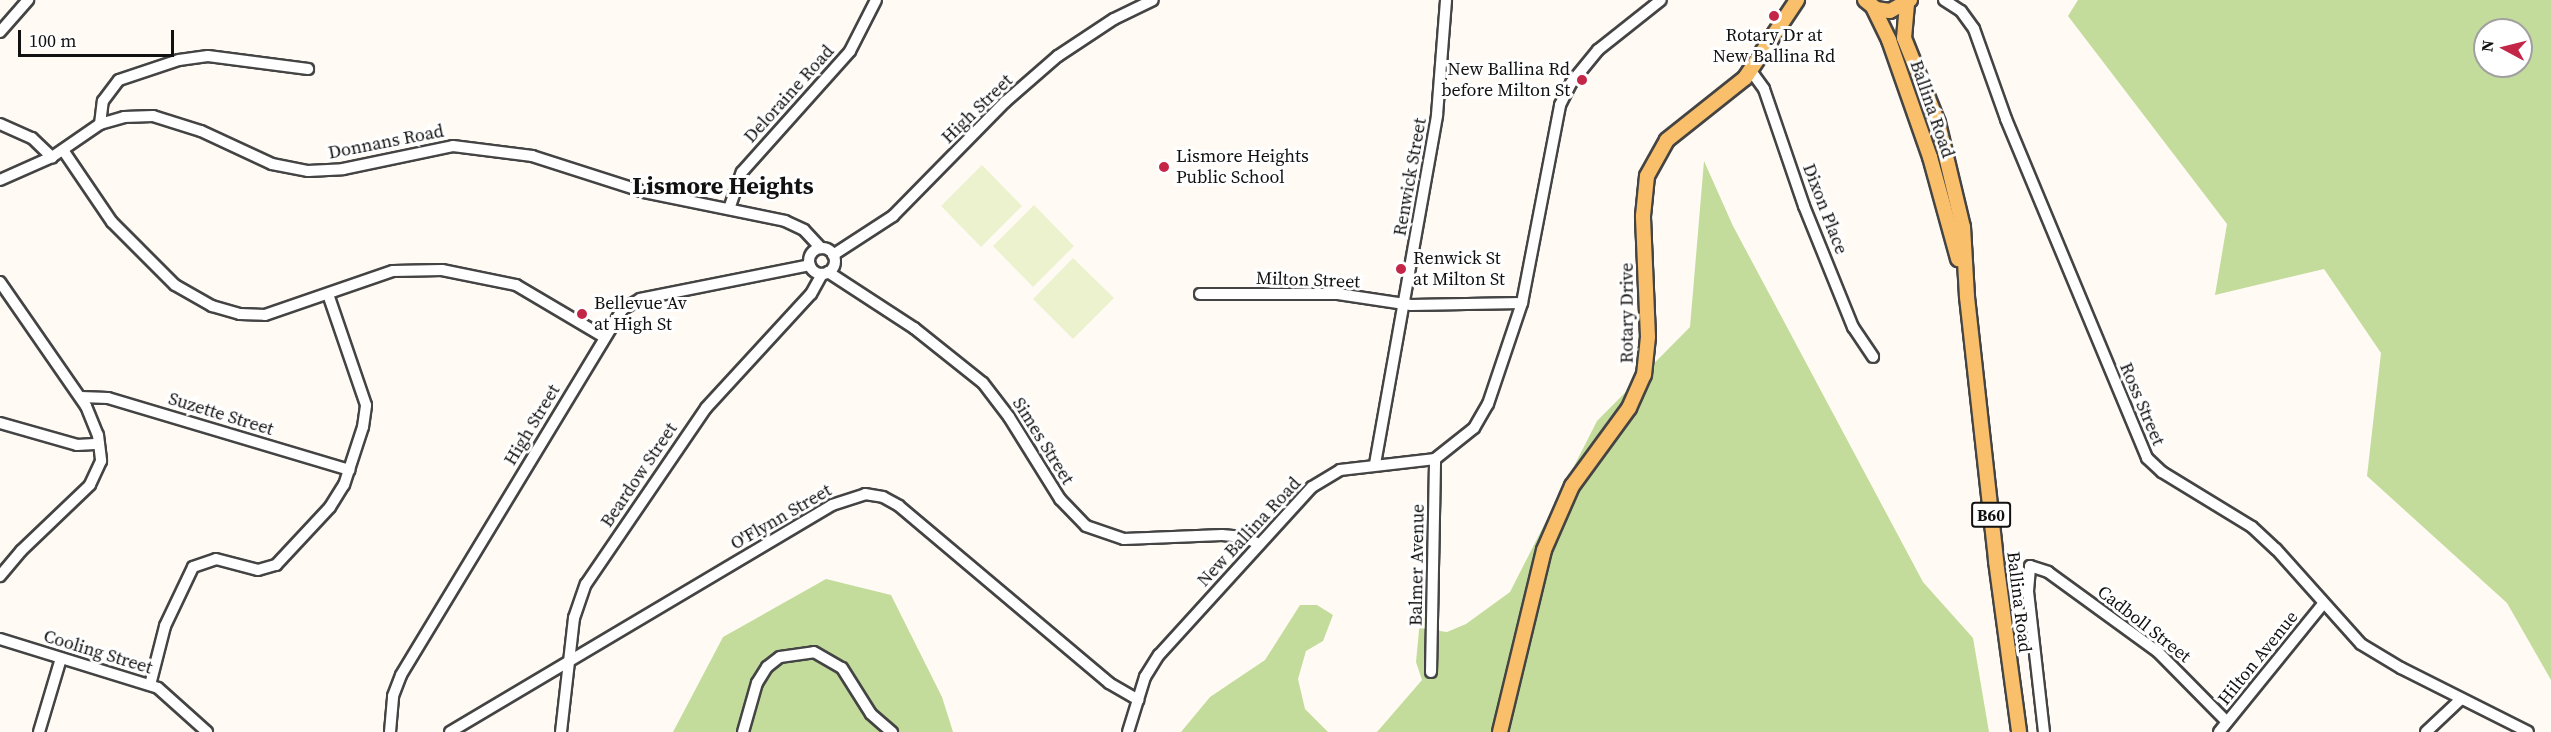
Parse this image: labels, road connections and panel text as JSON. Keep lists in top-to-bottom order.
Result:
{
  "streets": {
    "main road": ["Ballina Road", "Rotary Drive", "B60"],
    "street": [
      "Deloraine Road",
      "High Street",
      "Donnans Road",
      "Renwick Street",
      "Dixon Place",
      "Milton Street",
      "Ross Street",
      "Suzette Street",
      "Simes Street",
      "Beardow Street",
      "O'Flynn Street",
      "New Ballina Road",
      "Balmer Avenue",
      "Cadboll Street",
      "Cooling Street",
      "Hilton Avenue"
    ]
  },
  "crossings": [
    ["Deloraine Road", "Donnans Road"],
    ["High Street", "Donnans Road"],
    ["High Street", "Simes Street"],
    ["High Street", "Beardow Street"],
    ["Ballina Road", "B60"],
    ["Donnans Road", "Simes Street"],
    ["Donnans Road", "Beardow Street"],
    ["Renwick Street", "Milton Street"],
    ["Renwick Street", "New Ballina Road"],
    ["Dixon Place", "Rotary Drive"],
    ["Milton Street", "New Ballina Road"],
    ["Ross Street", "Hilton Avenue"],
    ["Simes Street", "Beardow Street"],
    ["Simes Street", "New Ballina Road"],
    ["Beardow Street", "O'Flynn Street"],
    ["O'Flynn Street", "New Ballina Road"],
    ["New Ballina Road", "Balmer Avenue"],
    ["Cadboll Street", "Hilton Avenue"]
  ],
  "districts": ["Lismore Heights"],
  "places": [
    "Rotary Dr at New Ballina Rd",
    "New Ballina Rd before Milton St",
    "Lismore Heights Public School",
    "Renwick St at Milton St",
    "Bellevue Av at High St"
  ],
  "scale_bar": "100 m",
  "north": "left"
}
